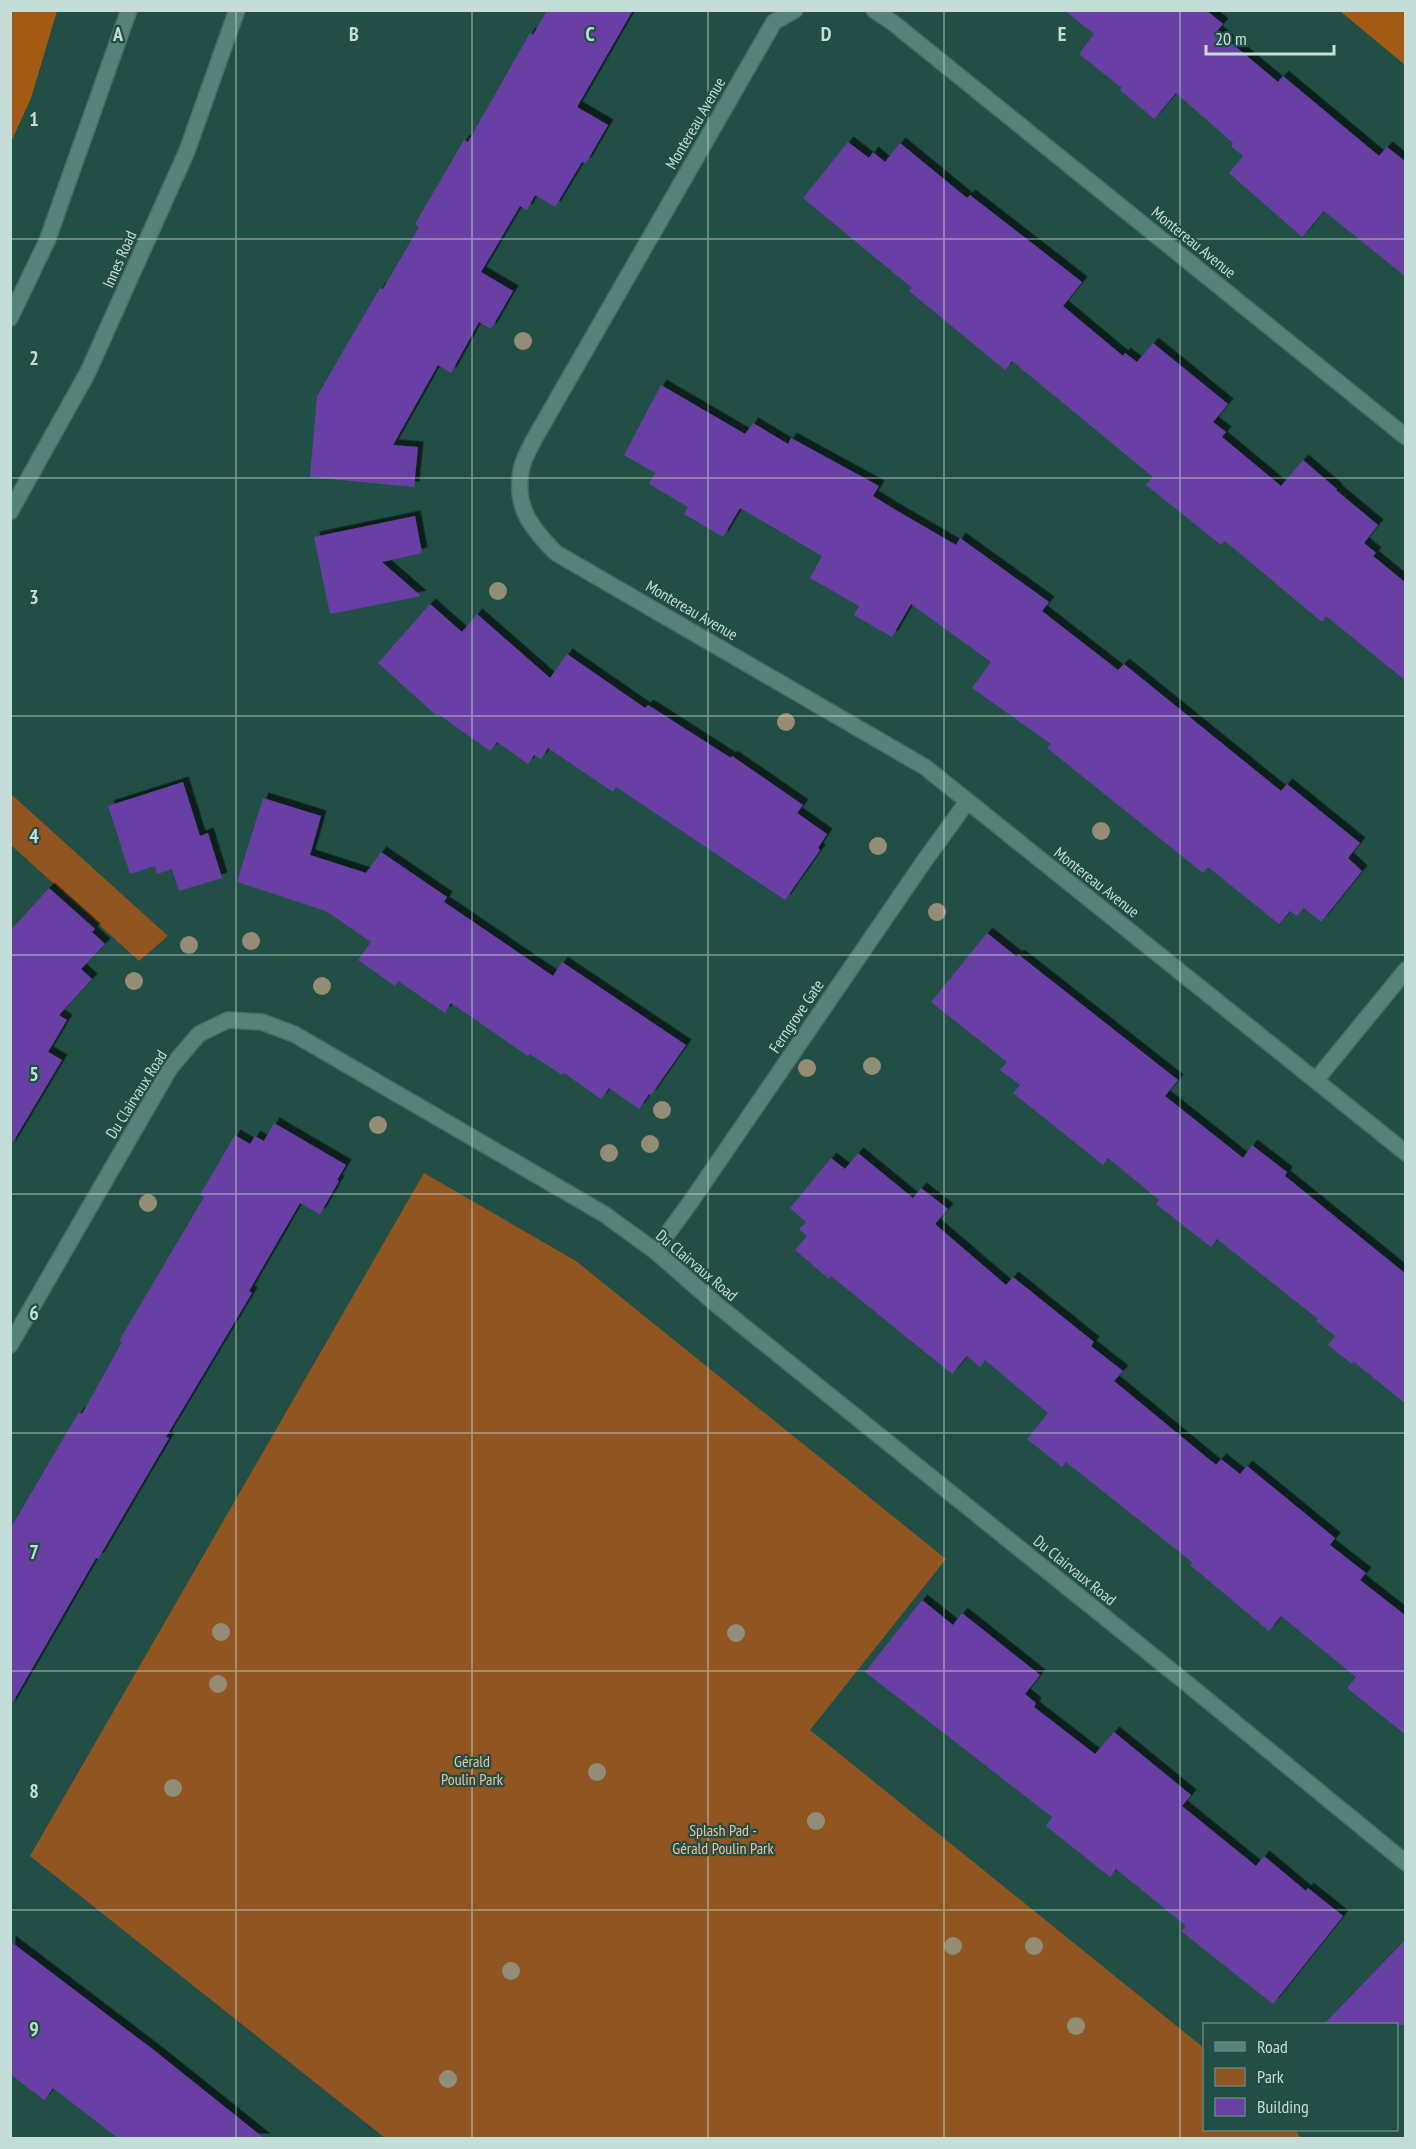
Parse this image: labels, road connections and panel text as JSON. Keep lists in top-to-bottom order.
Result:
{
  "streets": {
    "street": [
      "Montereau Avenue",
      "Innes Road",
      "Ferngrove Gate",
      "Du Clairvaux Road"
    ]
  },
  "crossings": [
    ["Montereau Avenue", "Ferngrove Gate"],
    ["Ferngrove Gate", "Du Clairvaux Road"]
  ],
  "parks": ["Gérald Poulin Park", "Splash Pad - Gérald Poulin Park"],
  "legend": ["Road", "Park", "Building"],
  "scale_bar": "20 m",
  "grid": {
    "columns": [
      "A",
      "B",
      "C",
      "D",
      "E"
    ],
    "rows": [
      "1",
      "2",
      "3",
      "4",
      "5",
      "6",
      "7",
      "8",
      "9"
    ]
  }
}
